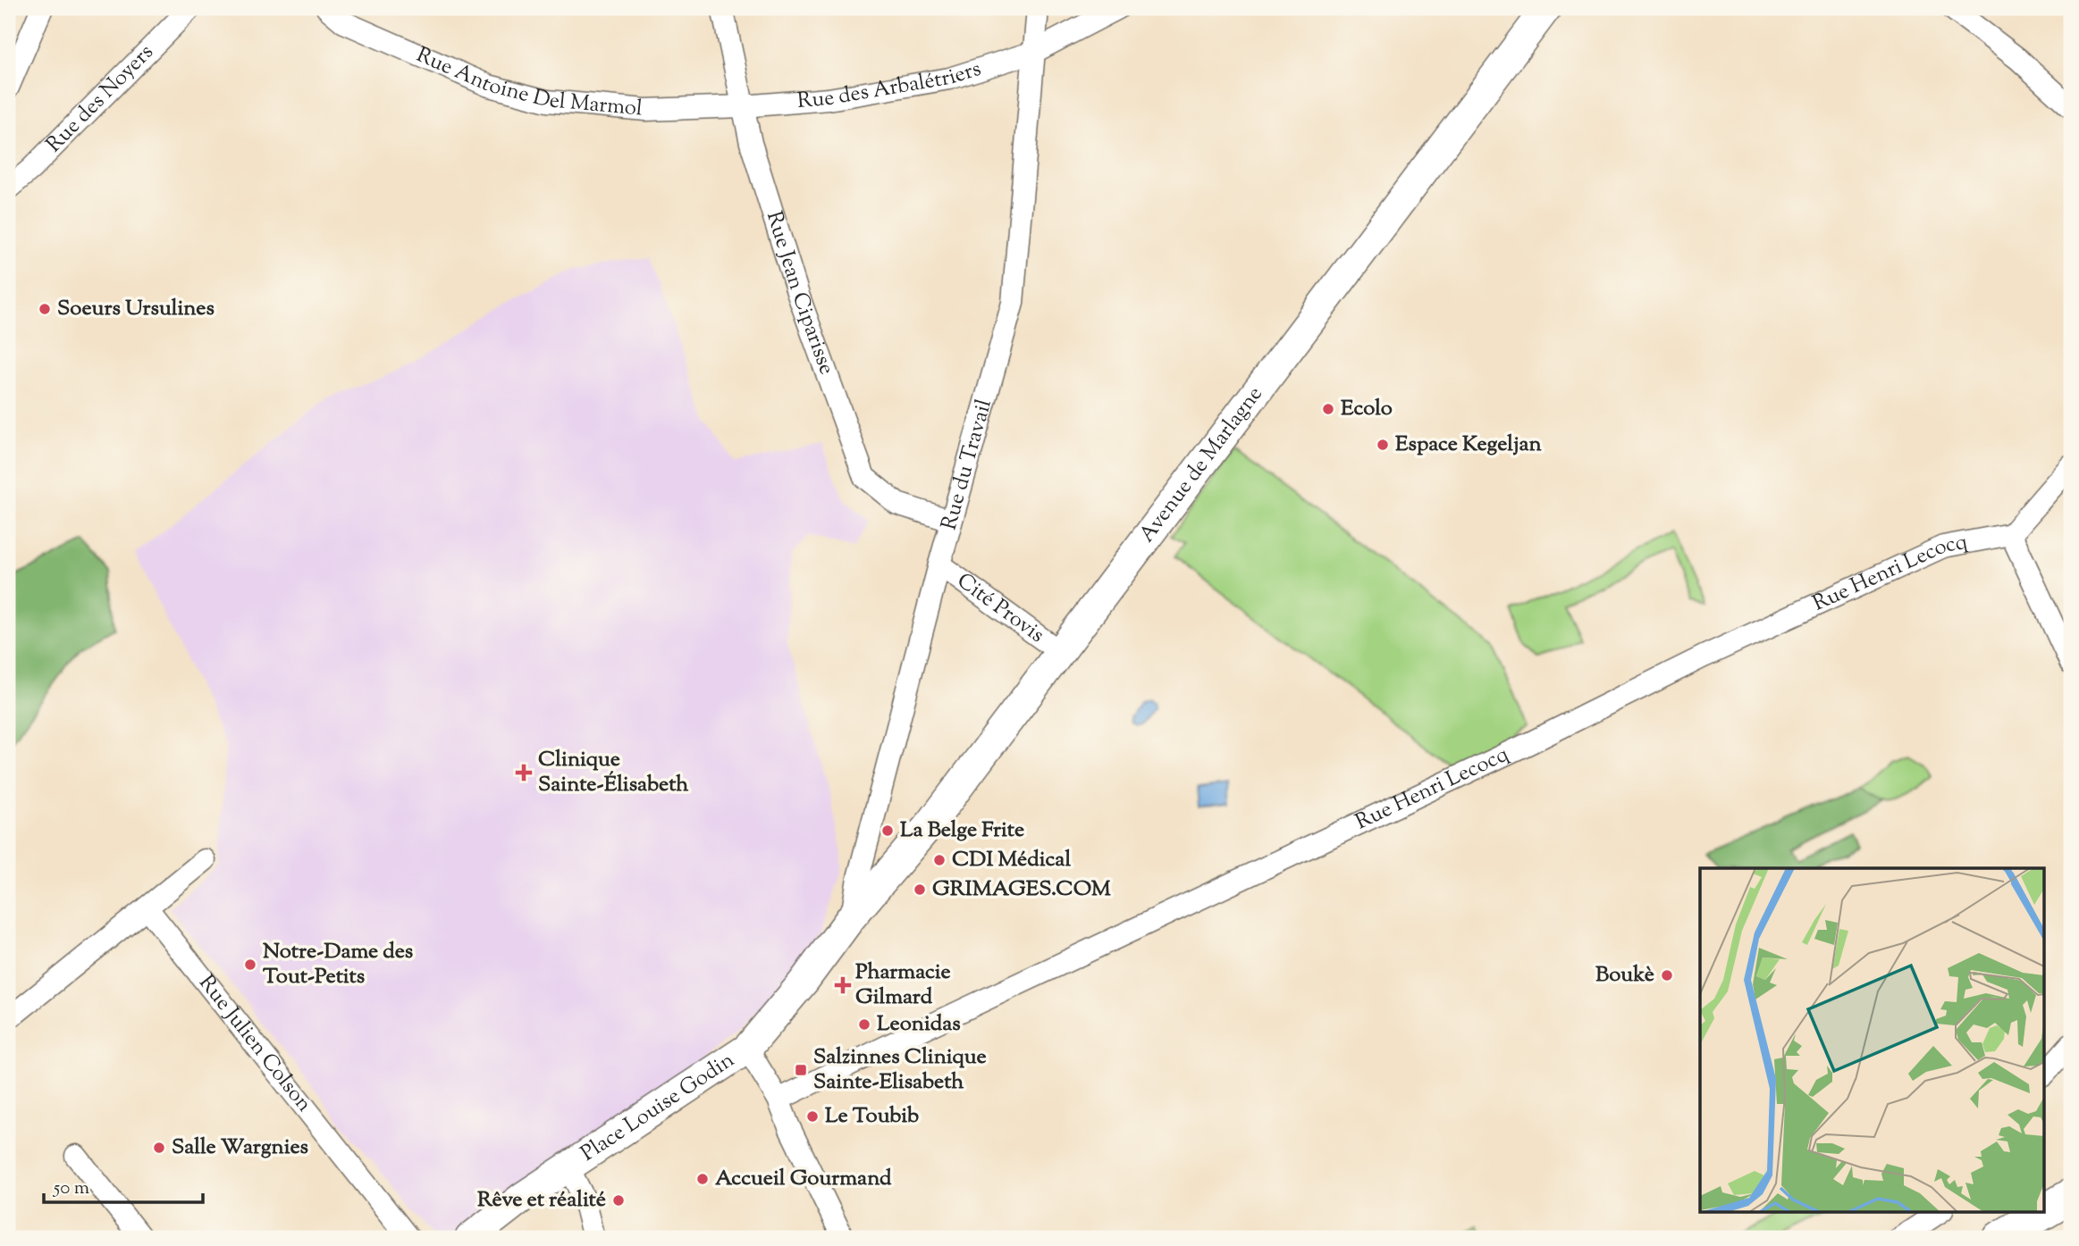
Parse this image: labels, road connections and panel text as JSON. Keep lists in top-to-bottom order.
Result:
{
  "streets": {
    "main road": ["Avenue de Marlagne", "Place Louise Godin"],
    "street": [
      "Rue Antoine Del Marmol",
      "Rue des Arbalétriers",
      "Rue des Noyers",
      "Rue Jean Ciparisse",
      "Rue du Travail",
      "Rue Henri Lecocq",
      "Cité Provis",
      "Rue Julien Colson"
    ]
  },
  "crossings": [
    ["Rue Antoine Del Marmol", "Rue des Arbalétriers"],
    ["Rue Antoine Del Marmol", "Rue Jean Ciparisse"],
    ["Rue des Arbalétriers", "Rue Jean Ciparisse"],
    ["Rue des Arbalétriers", "Rue du Travail"],
    ["Rue Jean Ciparisse", "Rue du Travail"],
    ["Avenue de Marlagne", "Rue du Travail"],
    ["Avenue de Marlagne", "Cité Provis"],
    ["Avenue de Marlagne", "Place Louise Godin"],
    ["Rue du Travail", "Cité Provis"],
    ["Rue du Travail", "Place Louise Godin"],
    ["Rue Henri Lecocq", "Place Louise Godin"]
  ],
  "places": {
    "other": [
      "Soeurs Ursulines",
      "Ecolo",
      "Espace Kegeljan",
      "La Belge Frite",
      "CDI Médical",
      "GRIMAGES.COM",
      "Notre-Dame des Tout-Petits",
      "Boukè",
      "Leonidas",
      "Le Toubib",
      "Salle Wargnies",
      "Accueil Gourmand",
      "Rêve et réalité"
    ],
    "health": ["Clinique Sainte-Élisabeth", "Pharmacie Gilmard"],
    "transit": ["Salzinnes Clinique Sainte-Elisabeth"]
  },
  "scale_bar": "50 m"
}
